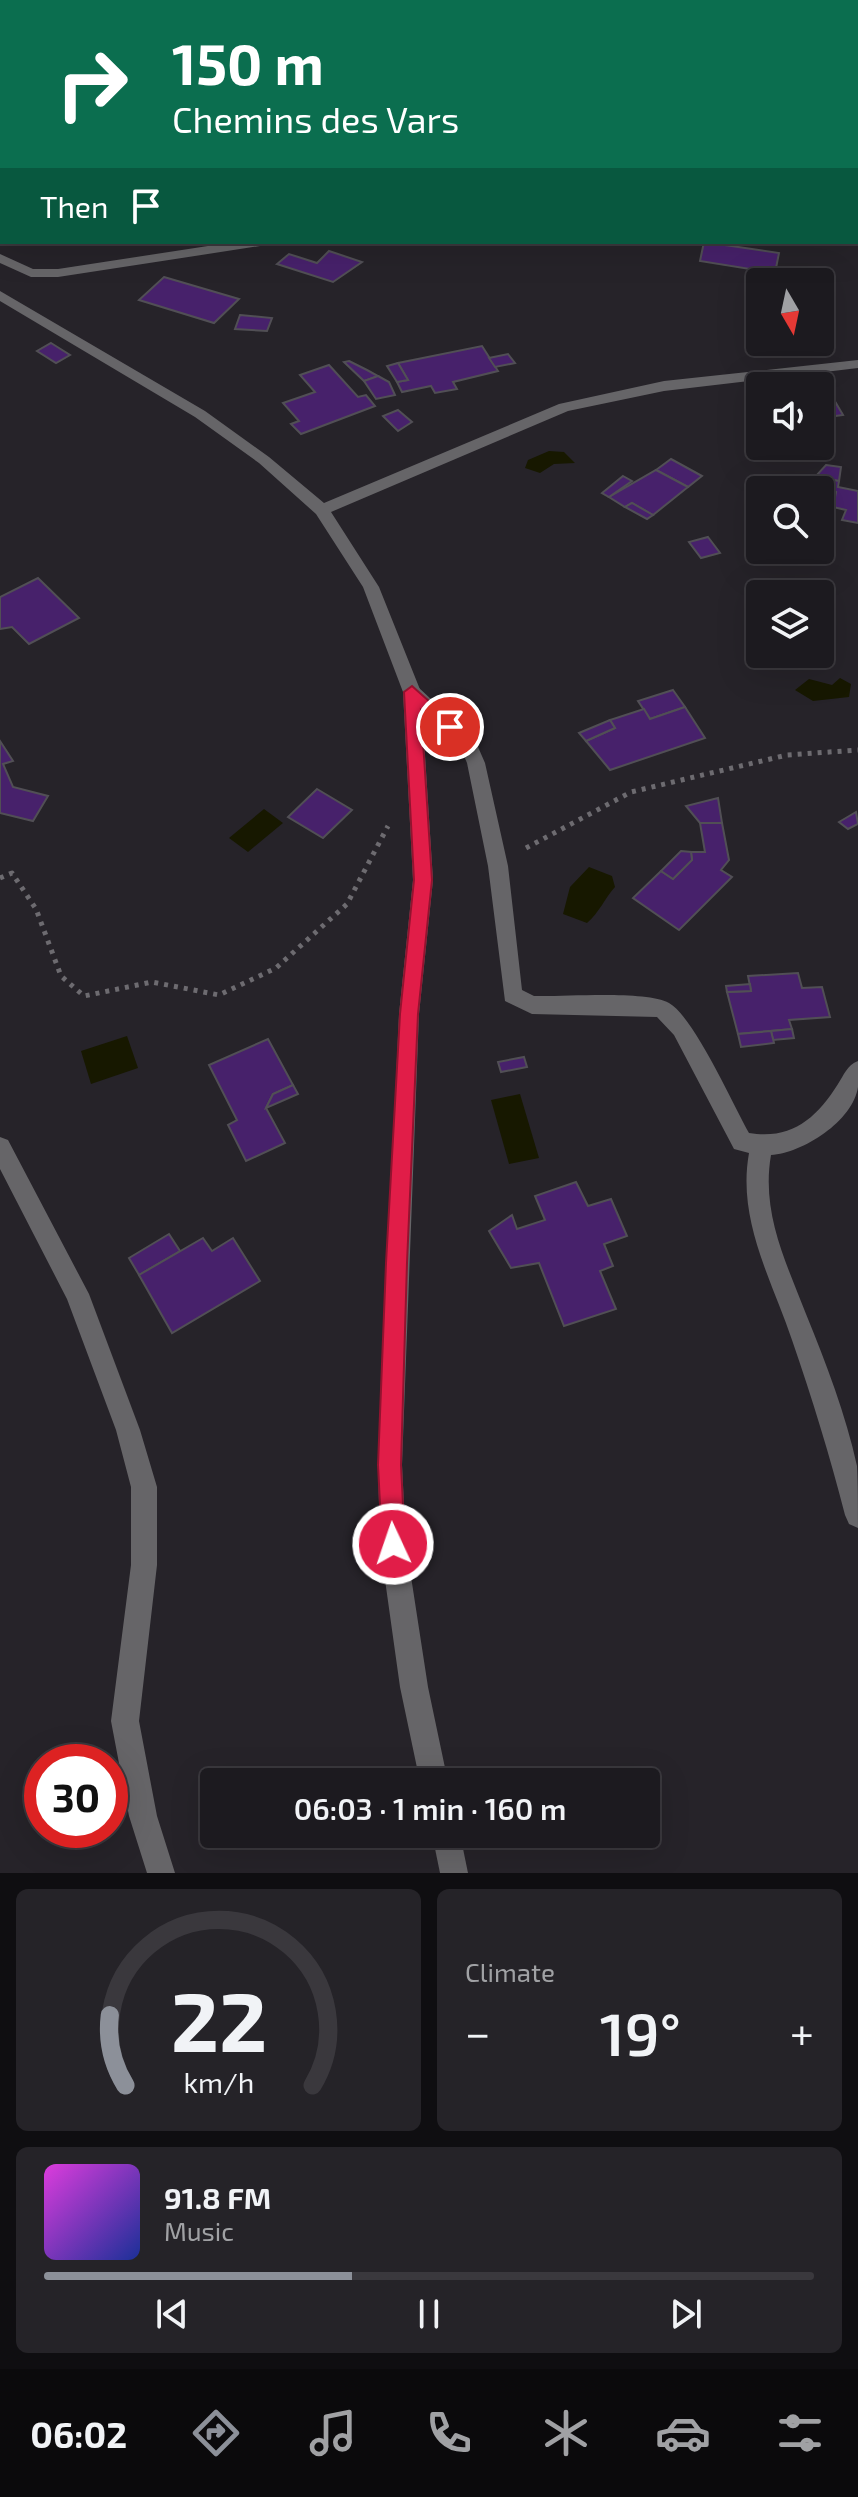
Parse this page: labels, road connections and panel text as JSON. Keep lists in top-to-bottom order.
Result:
{
  "north": "bottom",
  "page": {
    "turn": ["150 m", "Chemins des Vars"],
    "then": "Then",
    "limit": "30",
    "trip": "06:03 · 1 min · 160 m",
    "tile": "Climate",
    "heat": ["−", "19°", "+"],
    "song": ["91.8 FM", "Music"],
    "tabs": "06:02",
    "gauge": ["22", "km/h"]
  }
}
